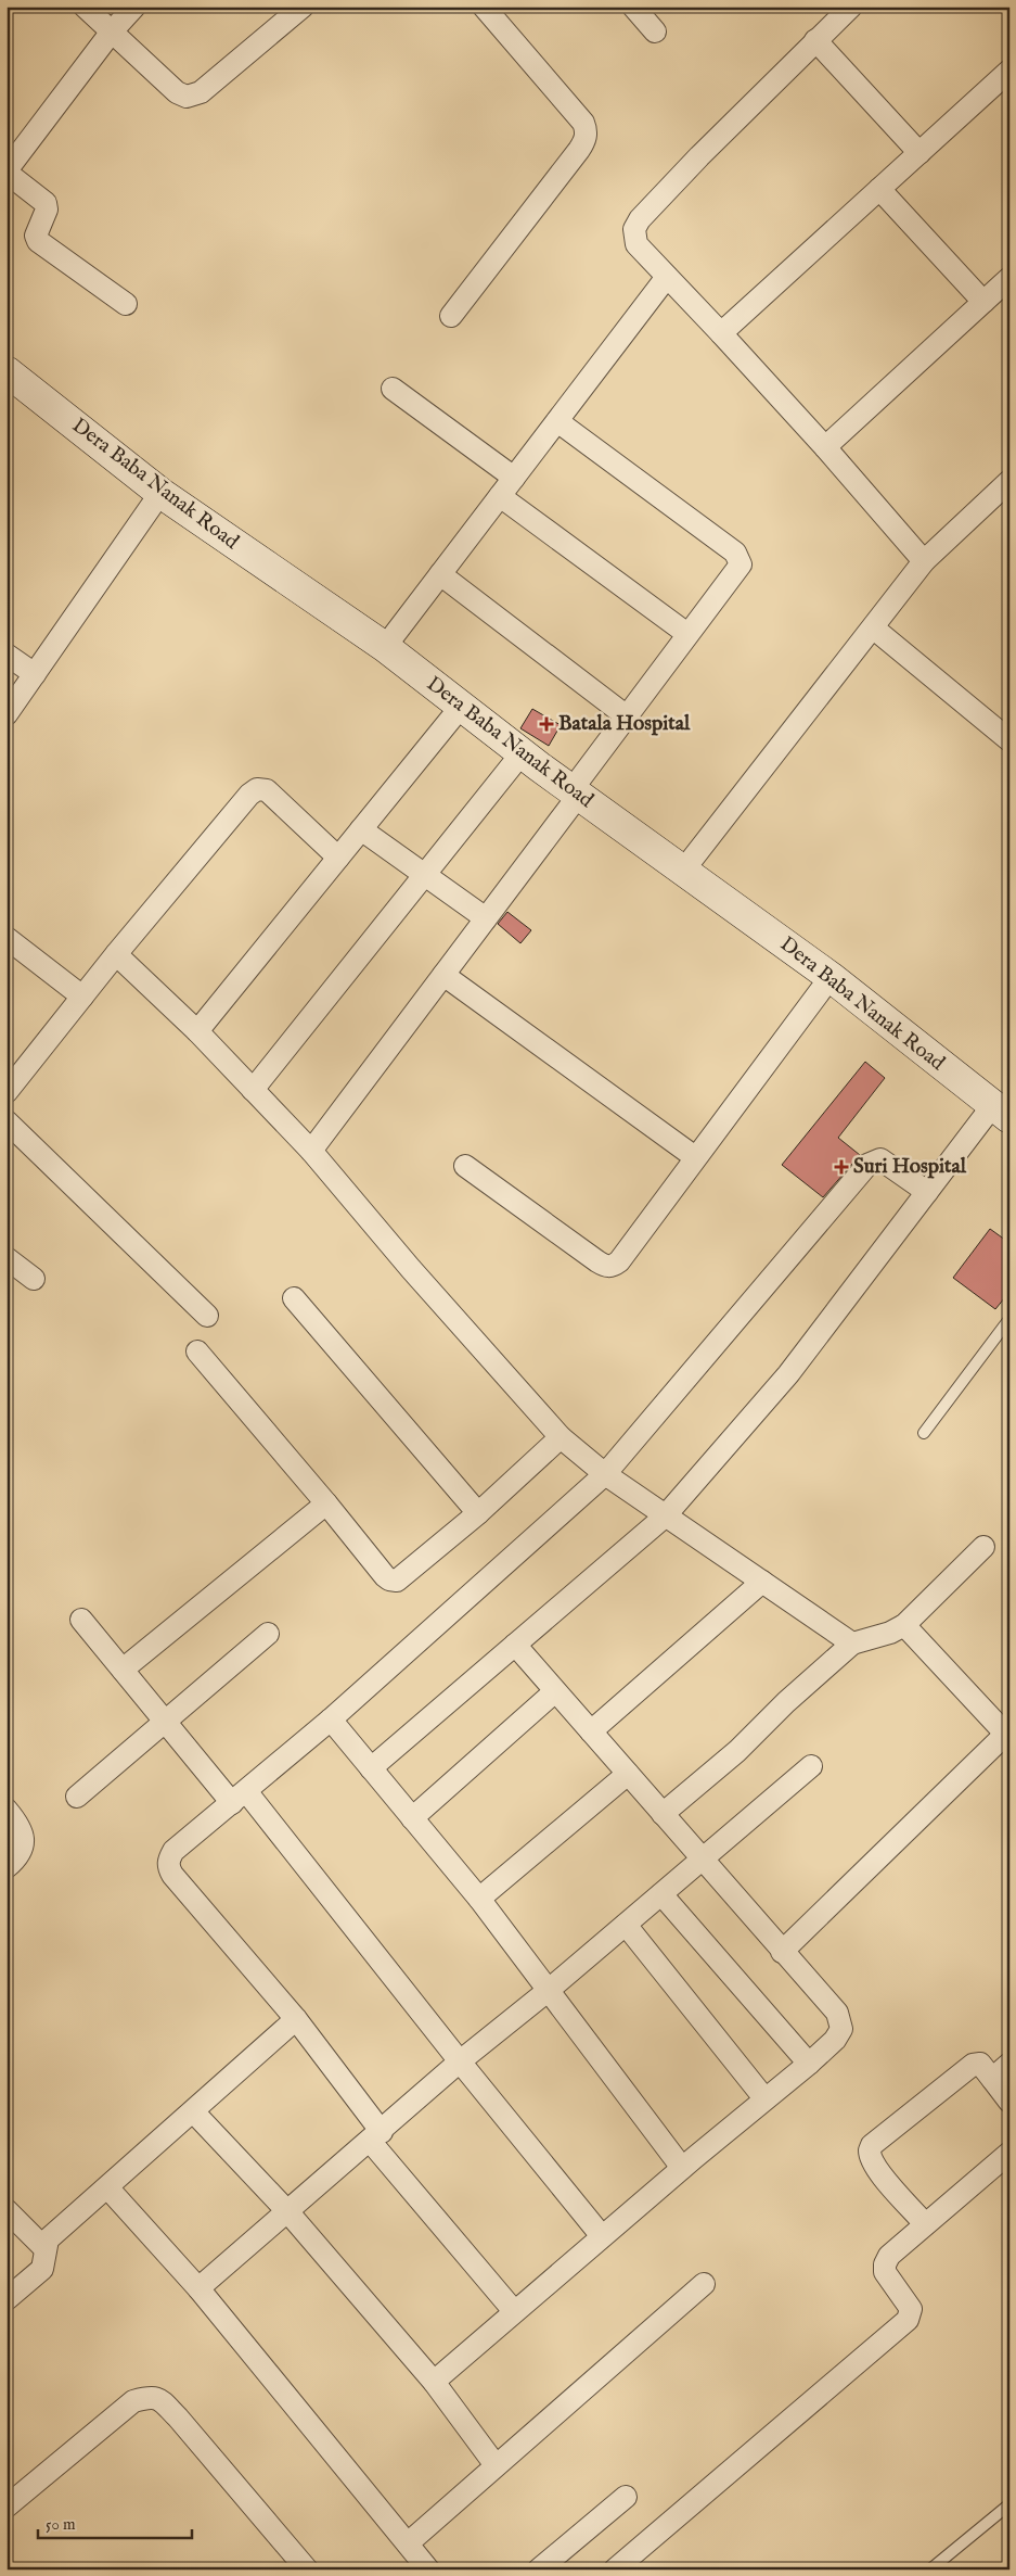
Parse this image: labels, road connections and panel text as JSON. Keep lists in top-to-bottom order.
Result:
{
  "streets": {
    "main road": ["Dera Baba Nanak Road"]
  },
  "places": {
    "health": ["Batala Hospital", "Suri Hospital"]
  },
  "scale_bar": "50 m"
}
